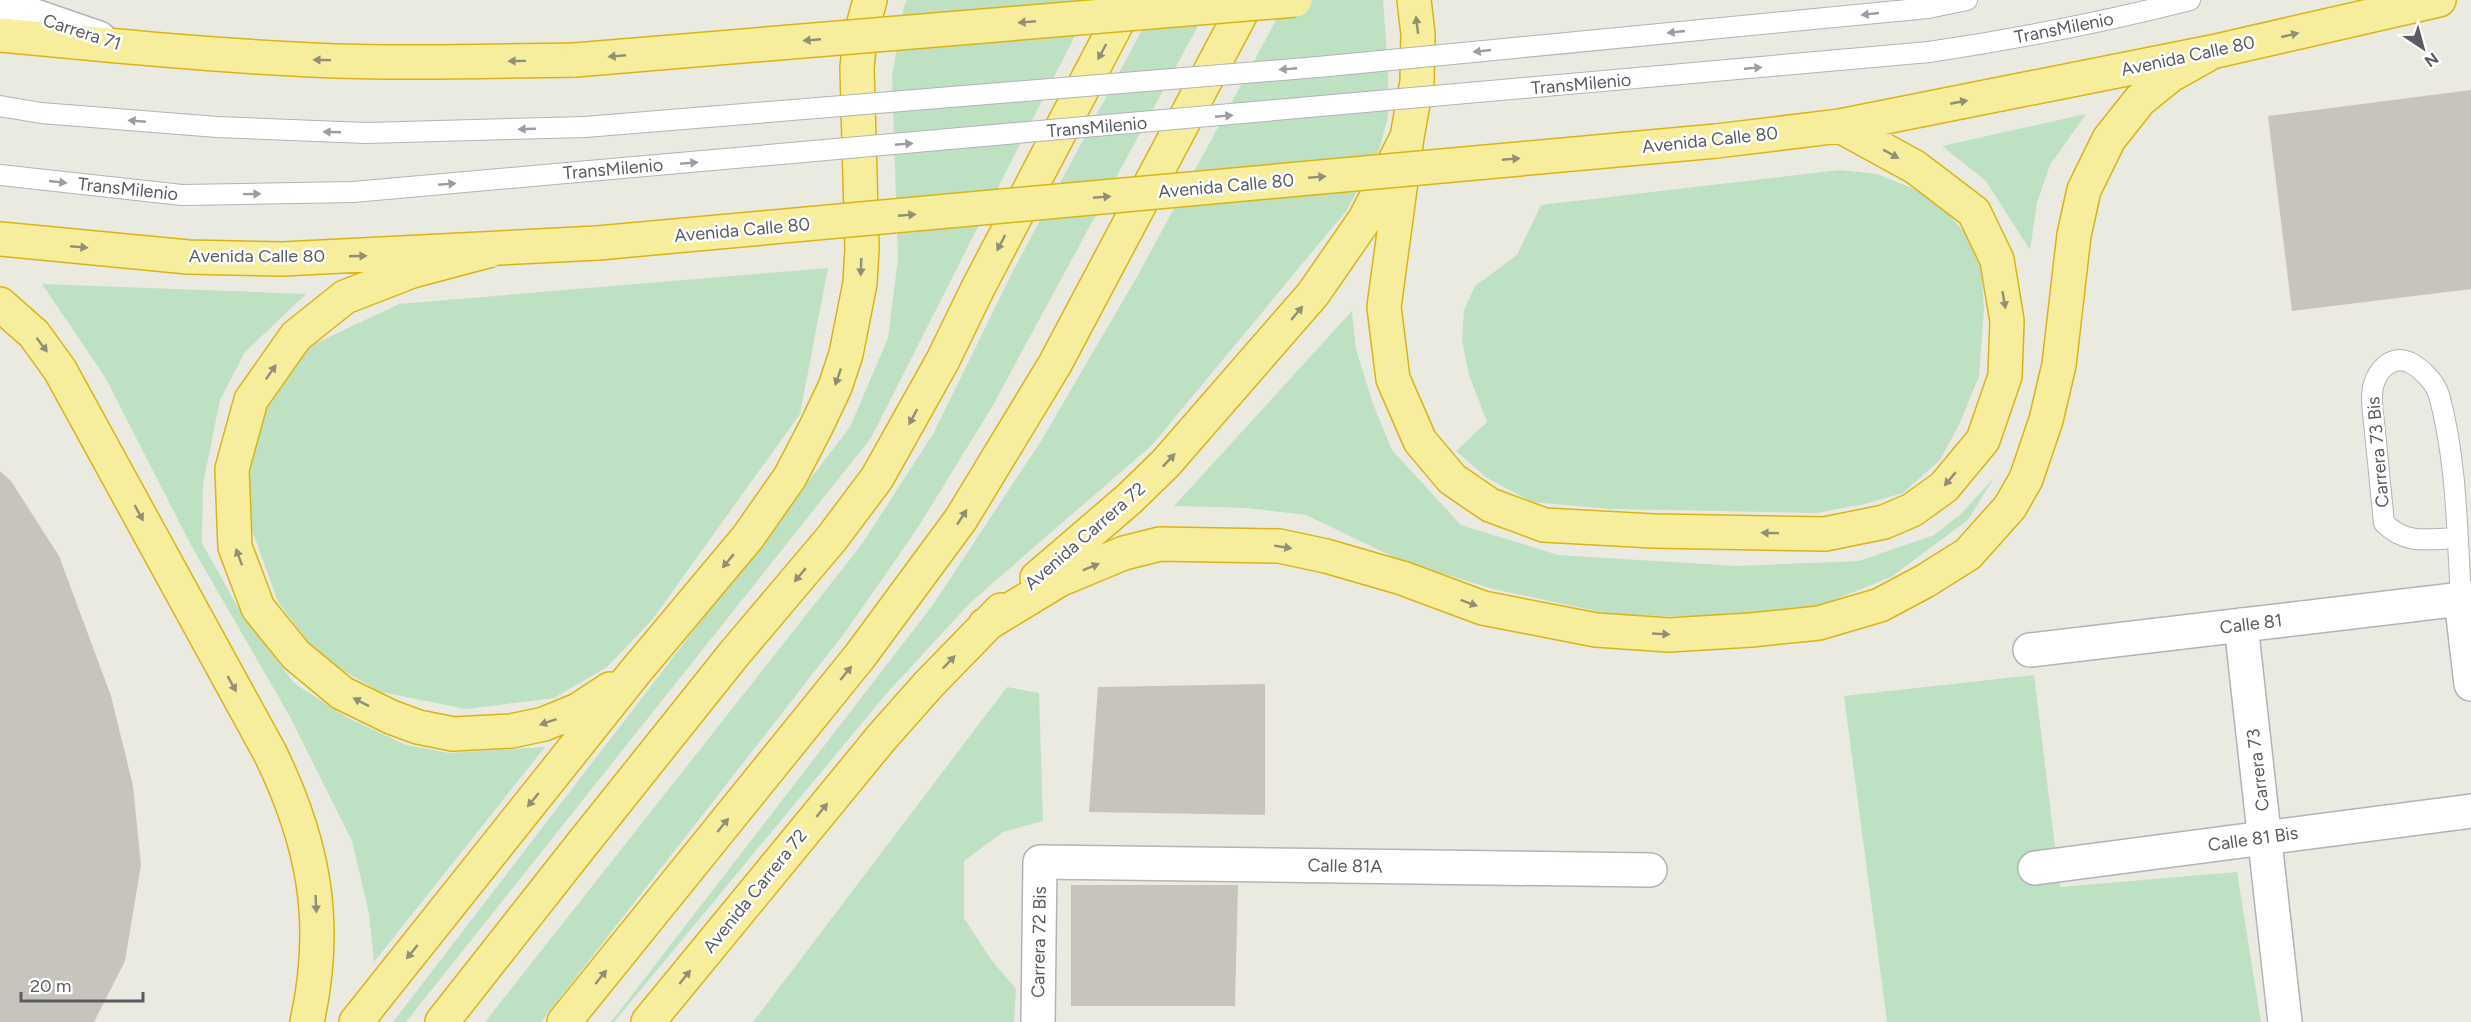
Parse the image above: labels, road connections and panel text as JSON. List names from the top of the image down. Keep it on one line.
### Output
{"streets":{"highway":["Avenida Calle 80","Avenida Carrera 72"],"street":["Carrera 71","Carrera 73 Bis","Calle 81","Carrera 73","Calle 81 Bis","Calle 81A","Carrera 72 Bis"],"lane":["TransMilenio"]},"crossings":[["Carrera 73 Bis","Calle 81"],["Calle 81","Carrera 73"],["Carrera 73","Calle 81 Bis"],["Calle 81A","Carrera 72 Bis"]],"scale_bar":"20 m","north":"bottom right"}
